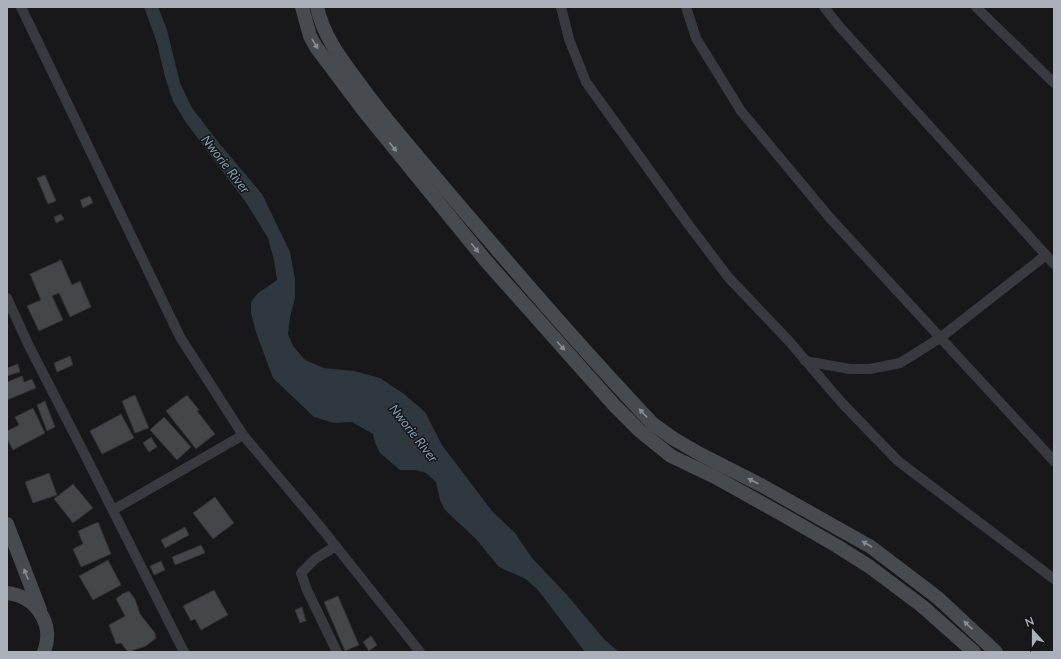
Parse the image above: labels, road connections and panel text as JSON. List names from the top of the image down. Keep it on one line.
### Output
{"water":["Nworie River"],"north":"top"}
